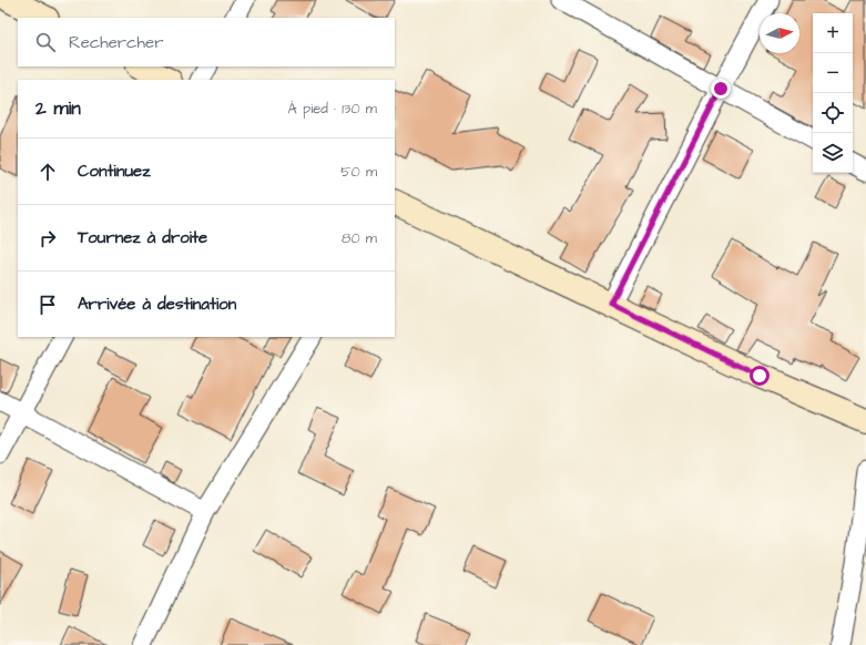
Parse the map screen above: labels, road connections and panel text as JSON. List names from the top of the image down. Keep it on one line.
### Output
{"north":"right","page":{"map_buttons":["+","−"],"search":"Rechercher","heading":["2 min","À pied · 130 m"],"list":[["Continuez","50 m"],["Tournez à droite","80 m"],"Arrivée à destination"]}}
